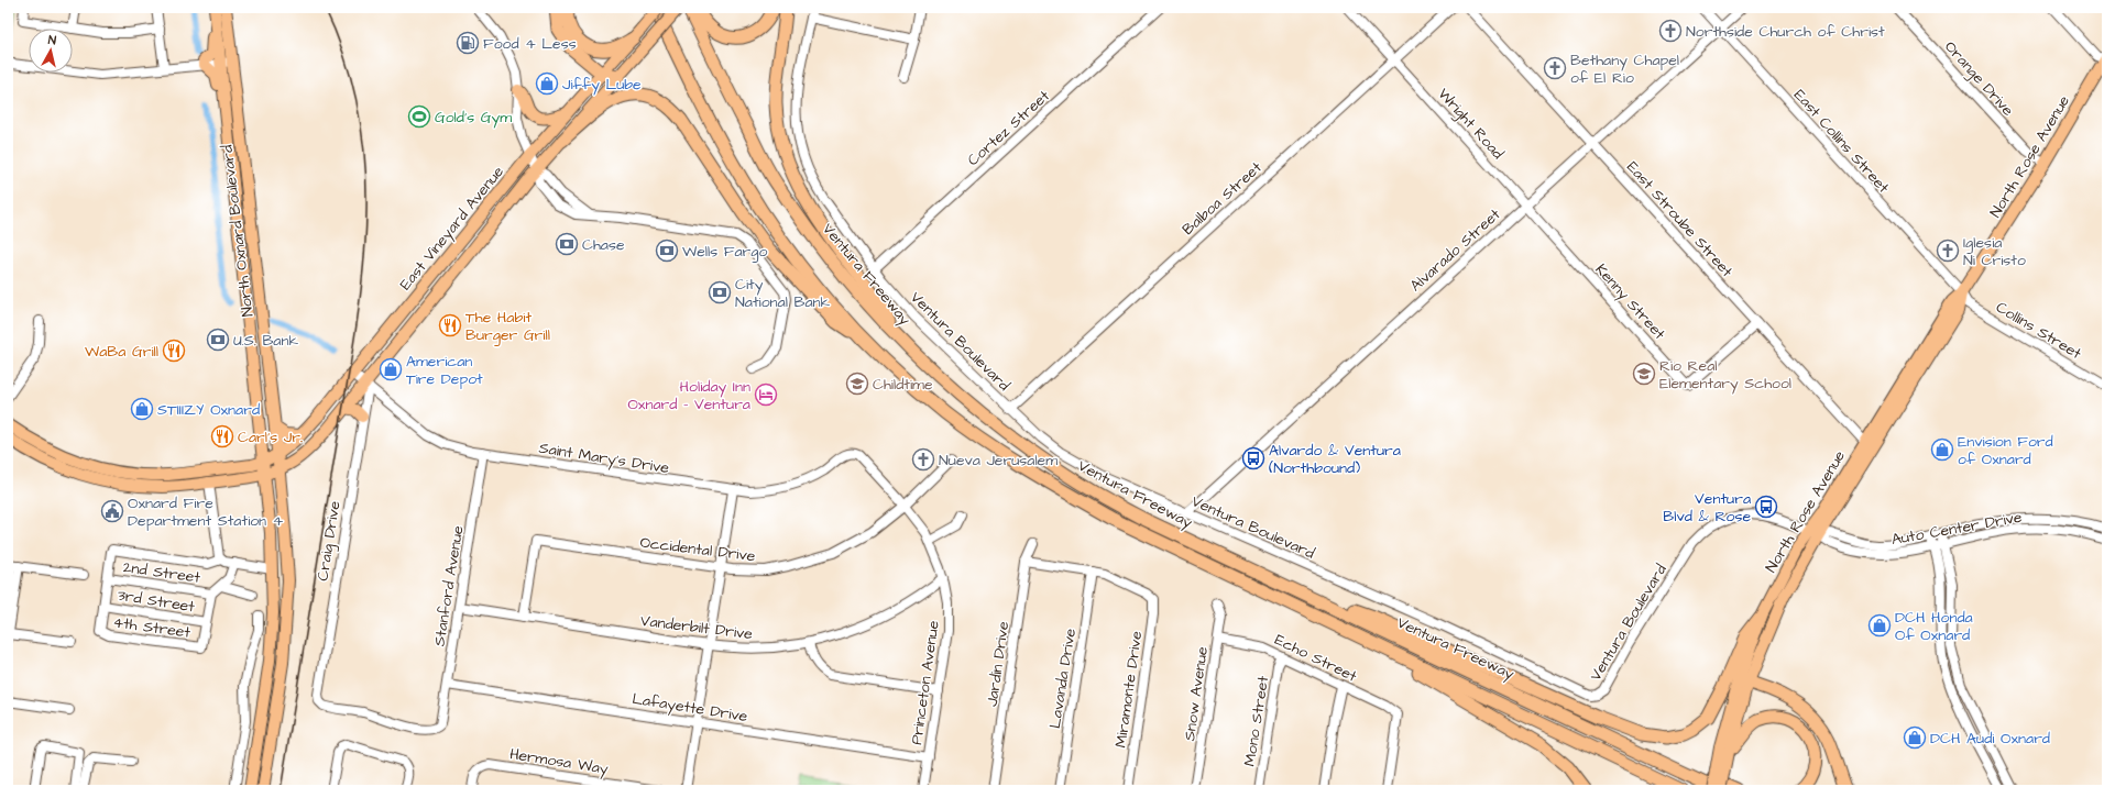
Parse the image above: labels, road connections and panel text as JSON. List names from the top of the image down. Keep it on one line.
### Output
{"streets":{"highway":["Ventura Freeway"],"main road":["North Rose Avenue","East Vineyard Avenue","North Oxnard Boulevard"],"street":["Orange Drive","Wright Road","Cortez Street","East Collins Street","Balboa Street","East Stroube Street","Alvarado Street","Kenny Street","Collins Street","Ventura Boulevard","Saint Mary's Drive","Auto Center Drive","Craig Drive","Occidental Drive","2nd Street","Stanford Avenue","3rd Street","4th Street","Vanderbilt Drive","Echo Street","Jardin Drive","Lavanda Drive","Princeton Avenue","Miramonte Drive","Snow Avenue","Lafayette Drive","Mono Street","Hermosa Way"]},"crossings":[["Orange Drive","North Rose Avenue"],["Wright Road","Balboa Street"],["Wright Road","Alvarado Street"],["Wright Road","Kenny Street"],["Cortez Street","Ventura Boulevard"],["East Collins Street","North Rose Avenue"],["East Collins Street","Alvarado Street"],["East Collins Street","Collins Street"],["North Rose Avenue","East Stroube Street"],["North Rose Avenue","Ventura Freeway"],["North Rose Avenue","Collins Street"],["North Rose Avenue","Ventura Boulevard"],["North Rose Avenue","Auto Center Drive"],["Balboa Street","Ventura Boulevard"],["East Stroube Street","Alvarado Street"],["East Stroube Street","Kenny Street"],["East Vineyard Avenue","North Oxnard Boulevard"],["East Vineyard Avenue","Saint Mary's Drive"],["East Vineyard Avenue","Craig Drive"],["Alvarado Street","Kenny Street"],["Alvarado Street","Ventura Boulevard"],["Ventura Boulevard","Auto Center Drive"],["Saint Mary's Drive","Craig Drive"],["Saint Mary's Drive","Stanford Avenue"],["Saint Mary's Drive","Princeton Avenue"],["Craig Drive","Stanford Avenue"],["Occidental Drive","Vanderbilt Drive"],["Occidental Drive","Princeton Avenue"],["Stanford Avenue","Vanderbilt Drive"],["Stanford Avenue","Lafayette Drive"],["3rd Street","4th Street"],["Vanderbilt Drive","Princeton Avenue"],["Echo Street","Snow Avenue"],["Echo Street","Mono Street"],["Lavanda Drive","Miramonte Drive"],["Princeton Avenue","Lafayette Drive"]],"places":{"church":["Northside Church of Christ","Bethany Chapel of El Rio","Iglesia Ni Cristo","Nueva Jerusalem"],"fuel station":["Food 4 Less"],"shop":["Jiffy Lube","American Tire Depot","STIIIZY Oxnard","Envision Ford of Oxnard","DCH Honda Of Oxnard","DCH Audi Oxnard"],"sports":["Gold's Gym"],"bank":["Chase","Wells Fargo","City National Bank","U.S. Bank"],"restaurant":["The Habit Burger Grill","WaBa Grill","Carl's Jr."],"school or university":["Rio Real Elementary School","Childtime"],"hotel":["Holiday Inn Oxnard - Ventura"],"bus stop":["Alvardo & Ventura (Northbound)","Ventura Blvd & Rose"],"public building":["Oxnard Fire Department Station 4"]},"north":"top"}
